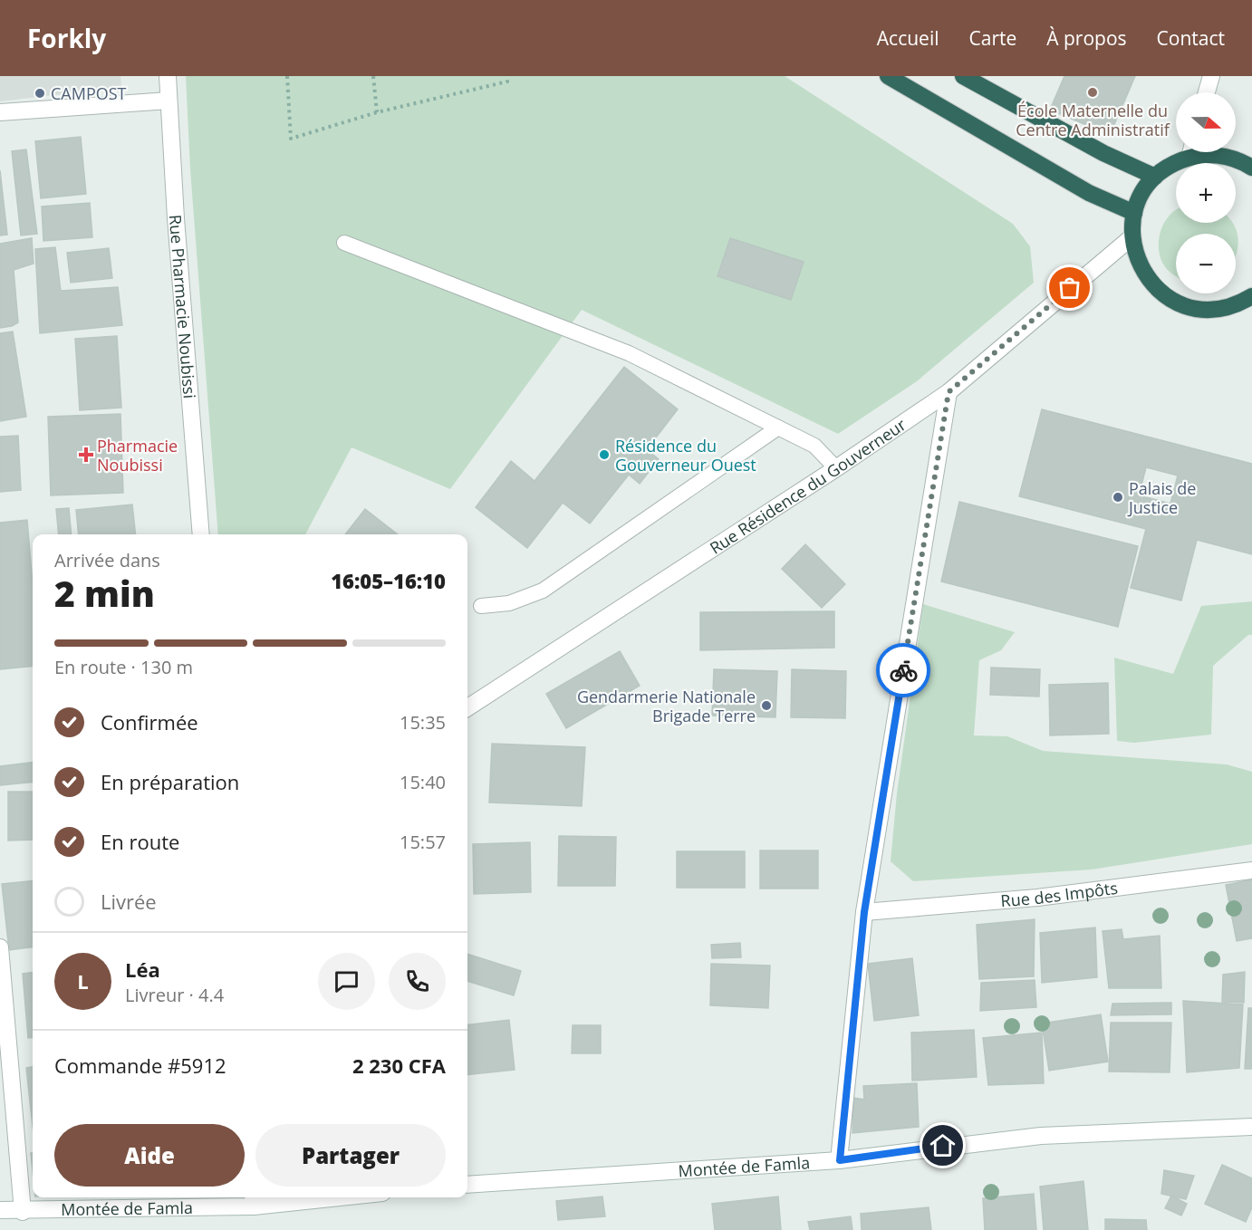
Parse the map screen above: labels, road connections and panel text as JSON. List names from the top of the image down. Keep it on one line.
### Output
{"streets":{"street":["Rue Pharmacie Noubissi","Rue Résidence du Gouverneur","Rue des Impôts","Montée de Famla"]},"places":{"other":["École Maternelle du Centre Administratif","CAMPOST","Résidence du Gouverneur Ouest","Palais de Justice","Gendarmerie Nationale Brigade Terre"],"health":["Pharmacie Noubissi"]},"north":"right","page":{"header":"Forkly","nav":["Accueil","Carte","À propos","Contact"],"map_buttons":["+","−"],"heading":["2 min","Arrivée dans","16:05–16:10"],"panel":["Léa","Livreur · 4.4","Commande #5912","2 230 CFA"],"bar":"En route · 130 m","list":[["Confirmée","15:35"],["En préparation","15:40"],["En route","15:57"],"Livrée"],"round":"L","buttons":["Aide","Partager"]}}
